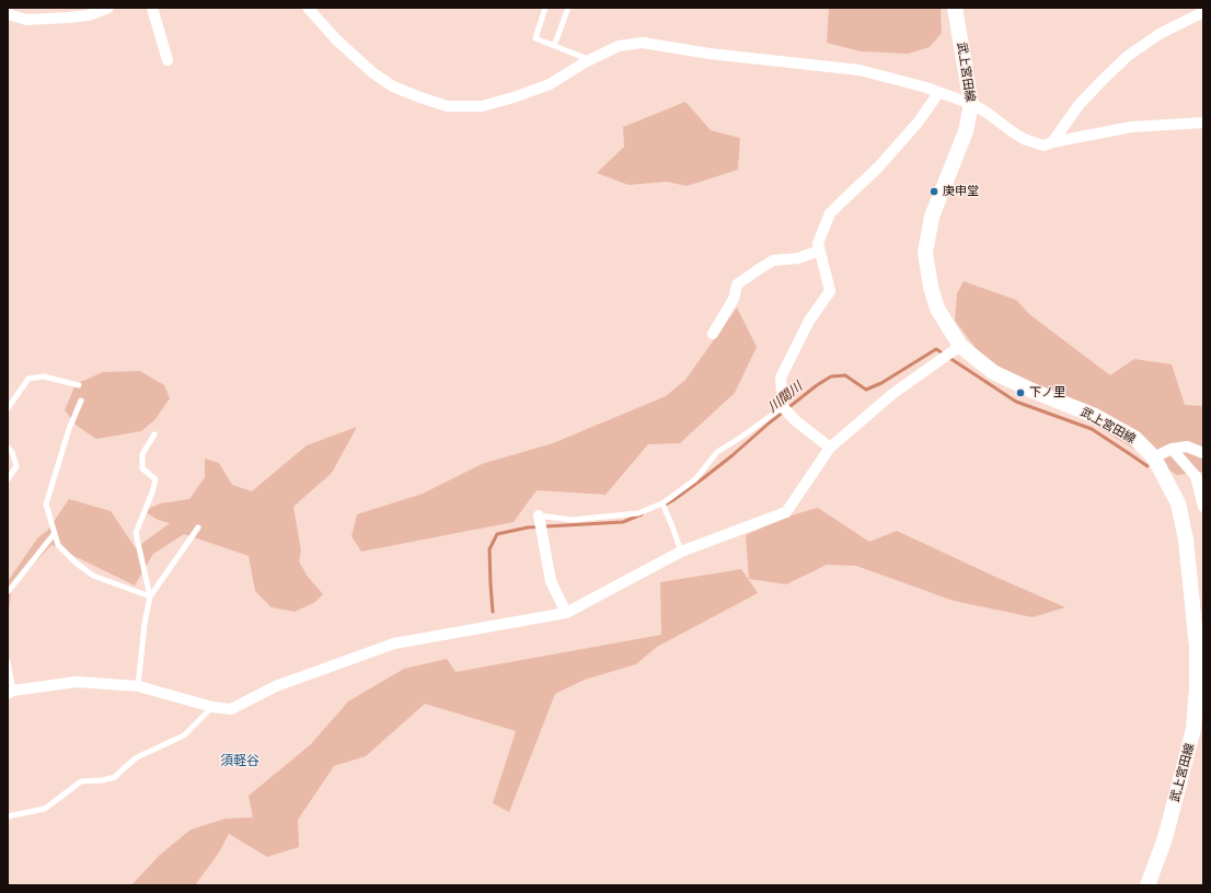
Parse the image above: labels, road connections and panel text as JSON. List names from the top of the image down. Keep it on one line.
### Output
{"streets":{"main road":["武上宮田線"]},"districts":["須軽谷"],"water":["川間川"],"places":["庚申堂","下ノ里"]}
